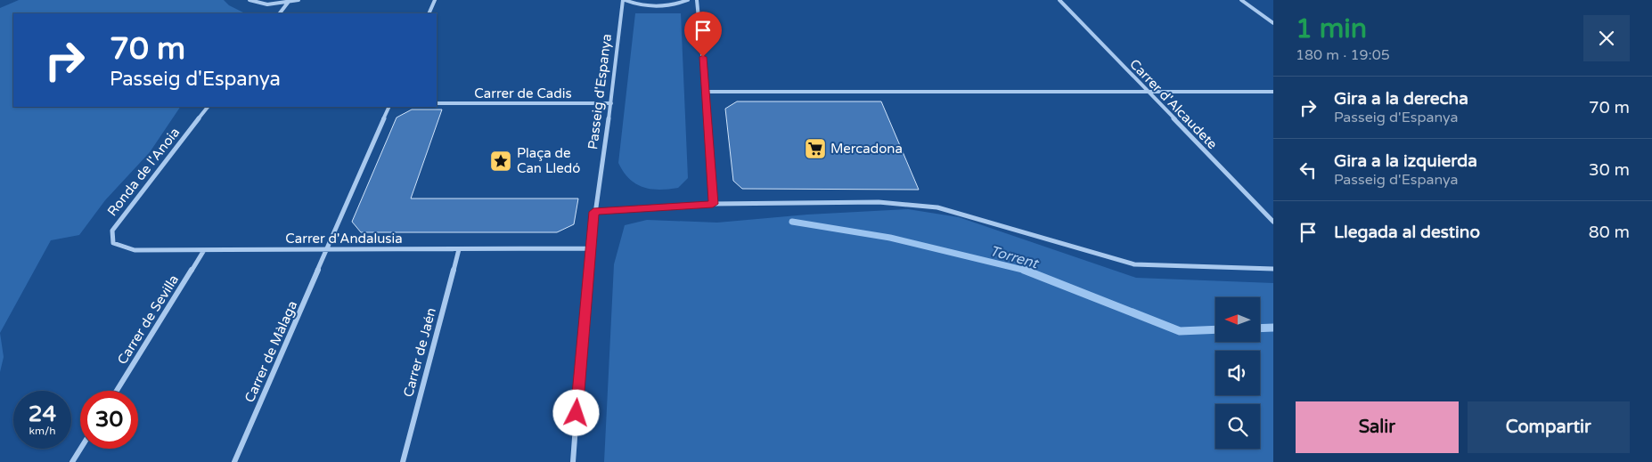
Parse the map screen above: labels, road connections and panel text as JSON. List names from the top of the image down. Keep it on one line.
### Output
{"streets":{"street":["Passeig d'Espanya","Carrer de Cadis","Carrer d'Alcaudete","Ronda de l'Anoia","Carrer d'Andalusia","Carrer de Sevilla","Carrer de Màlaga","Carrer de Jaén"]},"crossings":[["Passeig d'Espanya","Carrer de Cadis"],["Passeig d'Espanya","Carrer d'Andalusia"],["Ronda de l'Anoia","Carrer d'Andalusia"],["Carrer d'Andalusia","Carrer de Sevilla"],["Carrer d'Andalusia","Carrer de Màlaga"],["Carrer d'Andalusia","Carrer de Jaén"]],"water":["Torrent"],"places":{"supermarket":["Mercadona"],"place":["Plaça de Can Lledó"]},"north":"left","page":{"heading":["1 min","180 m · 19:05"],"turn":["70 m","Passeig d'Espanya"],"list":[{"name":"Gira a la derecha","note":"Passeig d'Espanya","value":"70 m"},{"name":"Gira a la izquierda","note":"Passeig d'Espanya","value":"30 m"},{"name":"Llegada al destino","value":"80 m"}],"speed":"24 km/h","limit":"30","buttons":["Salir","Compartir"]}}
